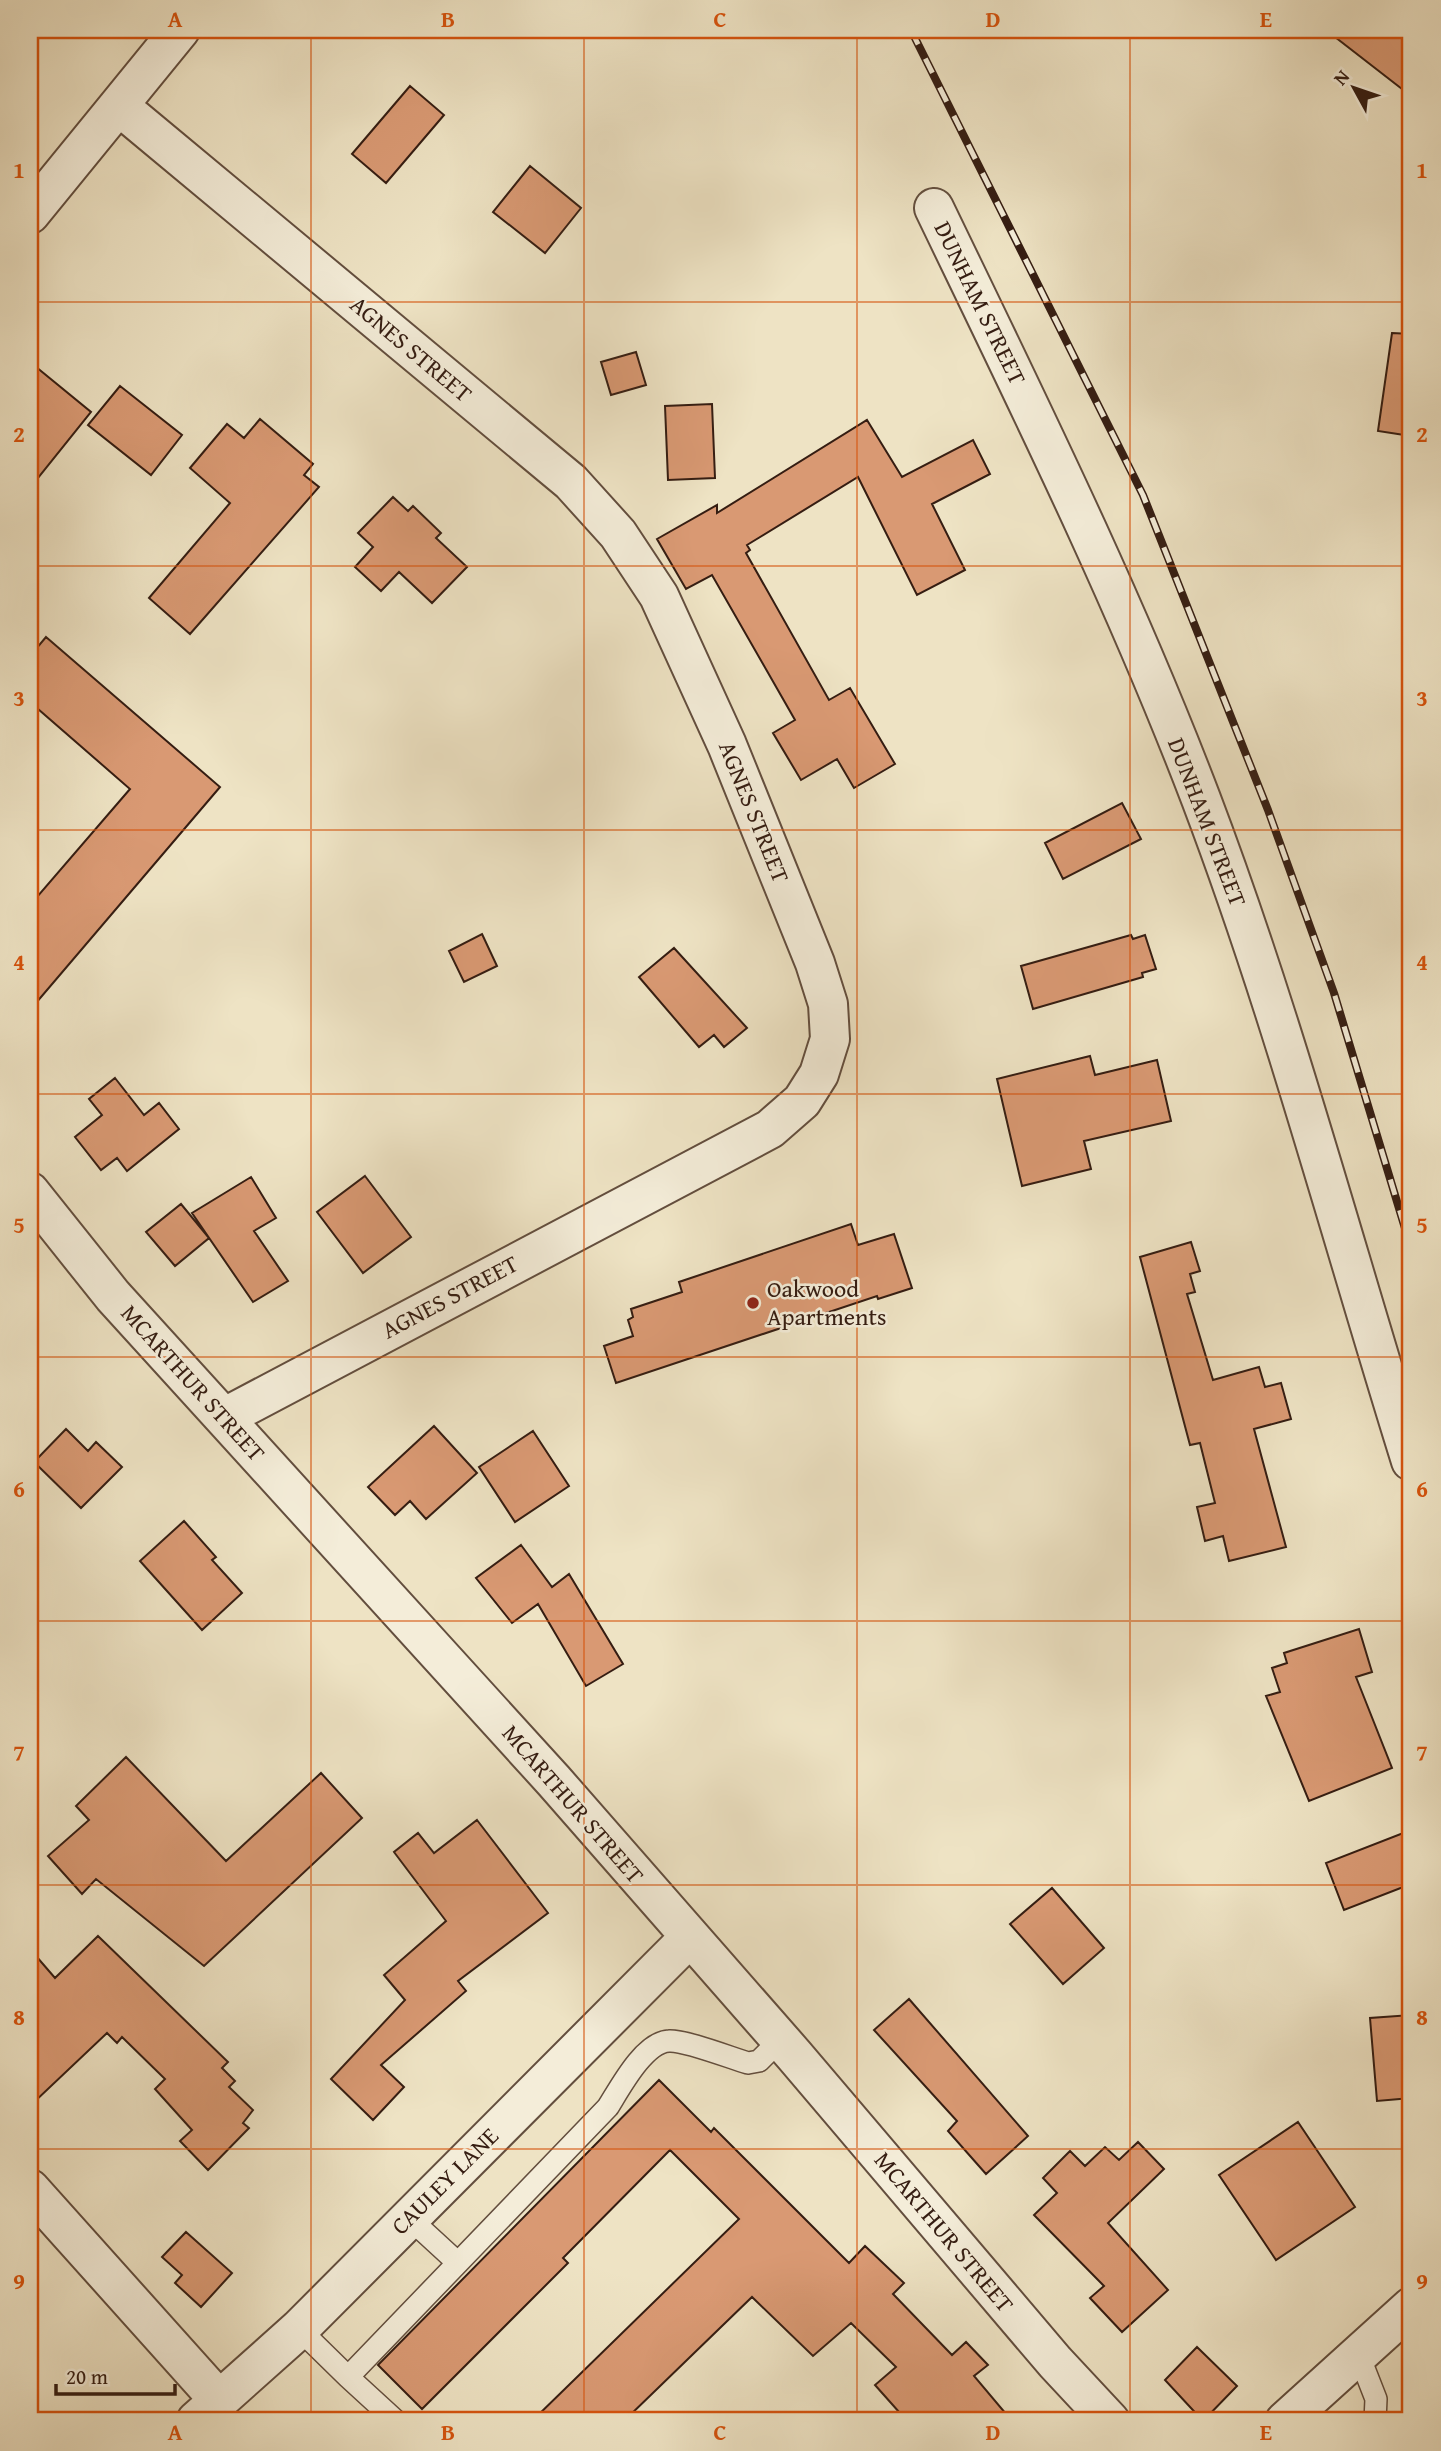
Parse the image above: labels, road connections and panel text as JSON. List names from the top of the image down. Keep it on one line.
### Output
{"streets":{"street":["DUNHAM STREET","AGNES STREET","MCARTHUR STREET","CAULEY LANE"]},"crossings":[["AGNES STREET","MCARTHUR STREET"],["MCARTHUR STREET","CAULEY LANE"]],"places":["Oakwood Apartments"],"scale_bar":"20 m","north":"top left","grid":{"columns":["A","B","C","D","E"],"rows":["1","2","3","4","5","6","7","8","9"]}}
